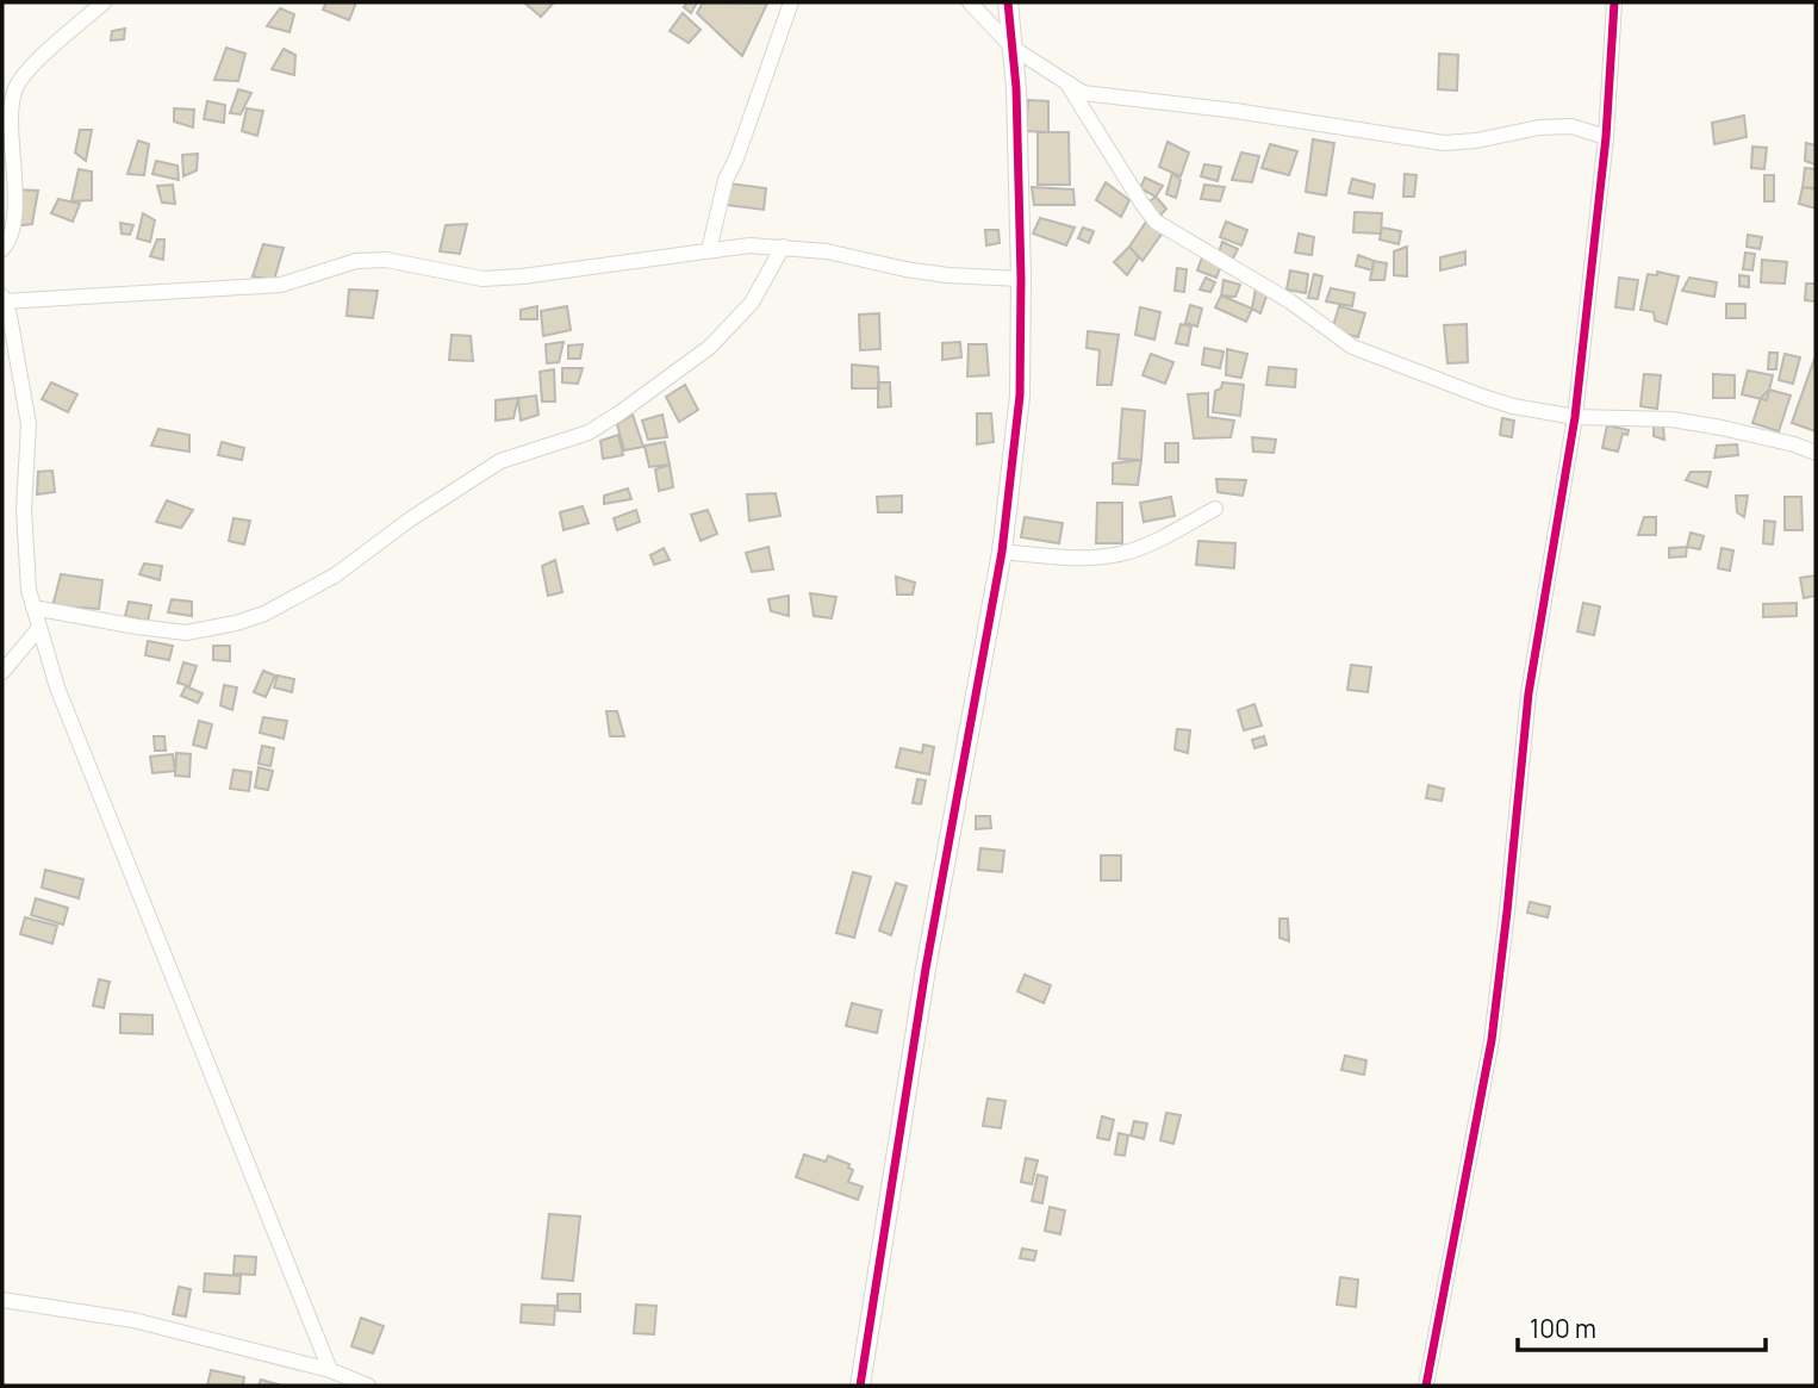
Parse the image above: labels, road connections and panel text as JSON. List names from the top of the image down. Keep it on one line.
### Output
{"scale_bar":"100 m"}
